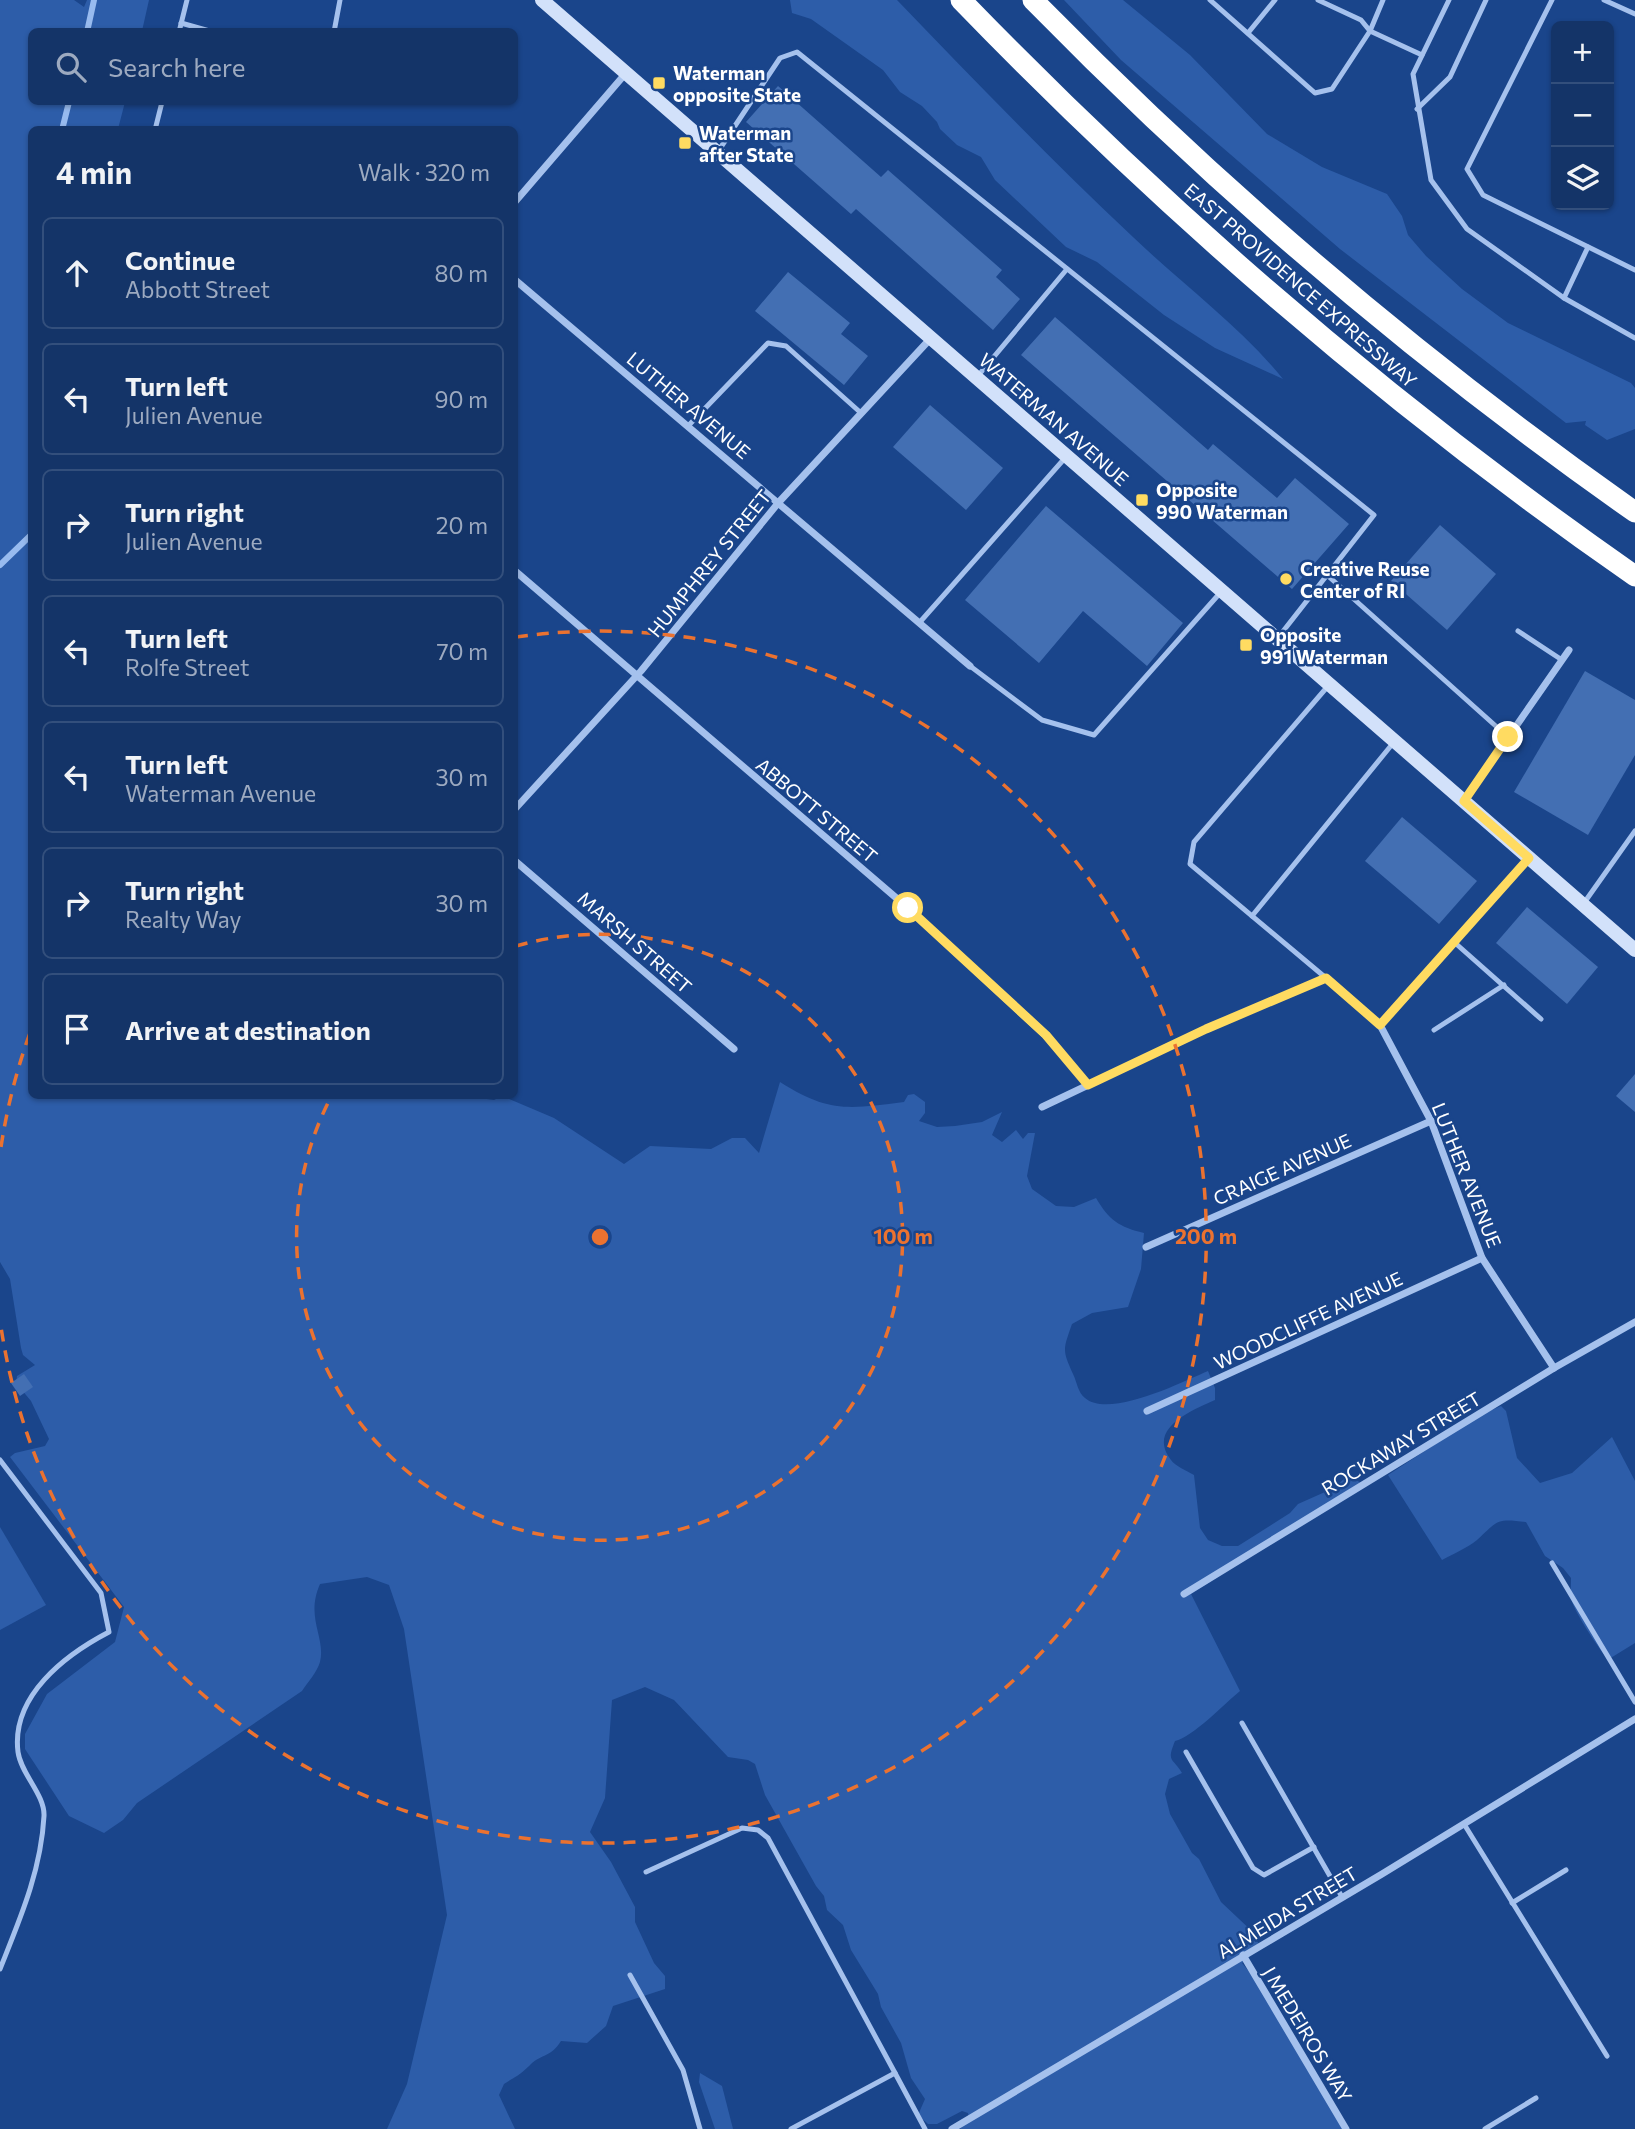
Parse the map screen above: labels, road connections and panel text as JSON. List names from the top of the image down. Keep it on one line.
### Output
{"streets":{"highway":["EAST PROVIDENCE EXPRESSWAY"],"main road":["WATERMAN AVENUE"],"street":["LUTHER AVENUE","HUMPHREY STREET","ABBOTT STREET","MARSH STREET","CRAIGE AVENUE","WOODCLIFFE AVENUE","ROCKAWAY STREET","ALMEIDA STREET","J MEDEIROS WAY"]},"crossings":[["LUTHER AVENUE","HUMPHREY STREET"],["LUTHER AVENUE","CRAIGE AVENUE"],["LUTHER AVENUE","WOODCLIFFE AVENUE"],["LUTHER AVENUE","ROCKAWAY STREET"],["WATERMAN AVENUE","HUMPHREY STREET"],["HUMPHREY STREET","ABBOTT STREET"],["ALMEIDA STREET","J MEDEIROS WAY"]],"places":{"transit":["Waterman opposite State","Waterman after State","Opposite 990 Waterman","Opposite 991 Waterman"],"other":["Creative Reuse Center of RI"]},"page":{"map_buttons":["+","−"],"search":"Search here","heading":["4 min","Walk · 320 m"],"list":[["Continue","Abbott Street","80 m"],["Turn left","Julien Avenue","90 m"],["Turn right","Julien Avenue","20 m"],["Turn left","Rolfe Street","70 m"],["Turn left","Waterman Avenue","30 m"],["Turn right","Realty Way","30 m"],"Arrive at destination"]},"rings":["100 m","200 m"]}
